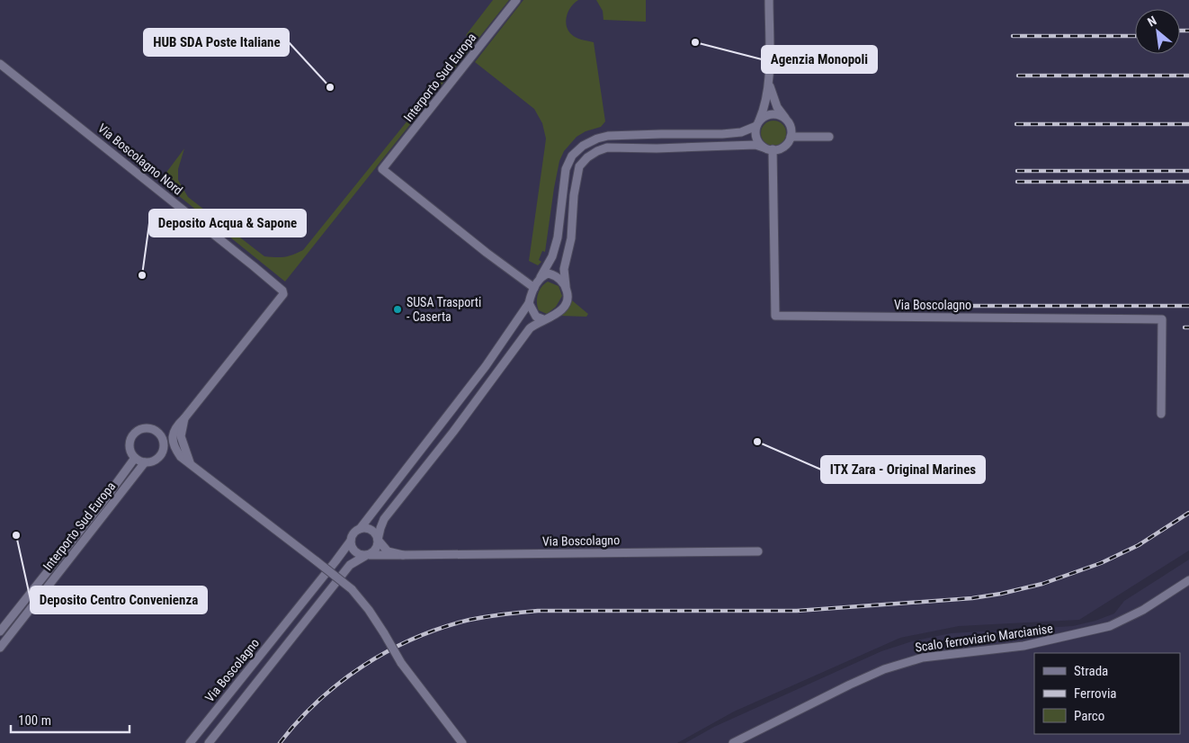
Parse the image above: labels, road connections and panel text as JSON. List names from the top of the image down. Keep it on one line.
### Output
{"streets":{"street":["Interporto Sud Europa","Via Boscolagno Nord","Via Boscolagno","Scalo ferroviario Marcianise"]},"crossings":[["Interporto Sud Europa","Via Boscolagno"]],"places":["Agenzia Monopoli","HUB SDA Poste Italiane","Deposito Acqua & Sapone","SUSA Trasporti - Caserta","ITX Zara - Original Marines","Deposito Centro Convenienza"],"legend":["Strada","Ferrovia","Parco"],"scale_bar":"100 m","north":"top left"}
